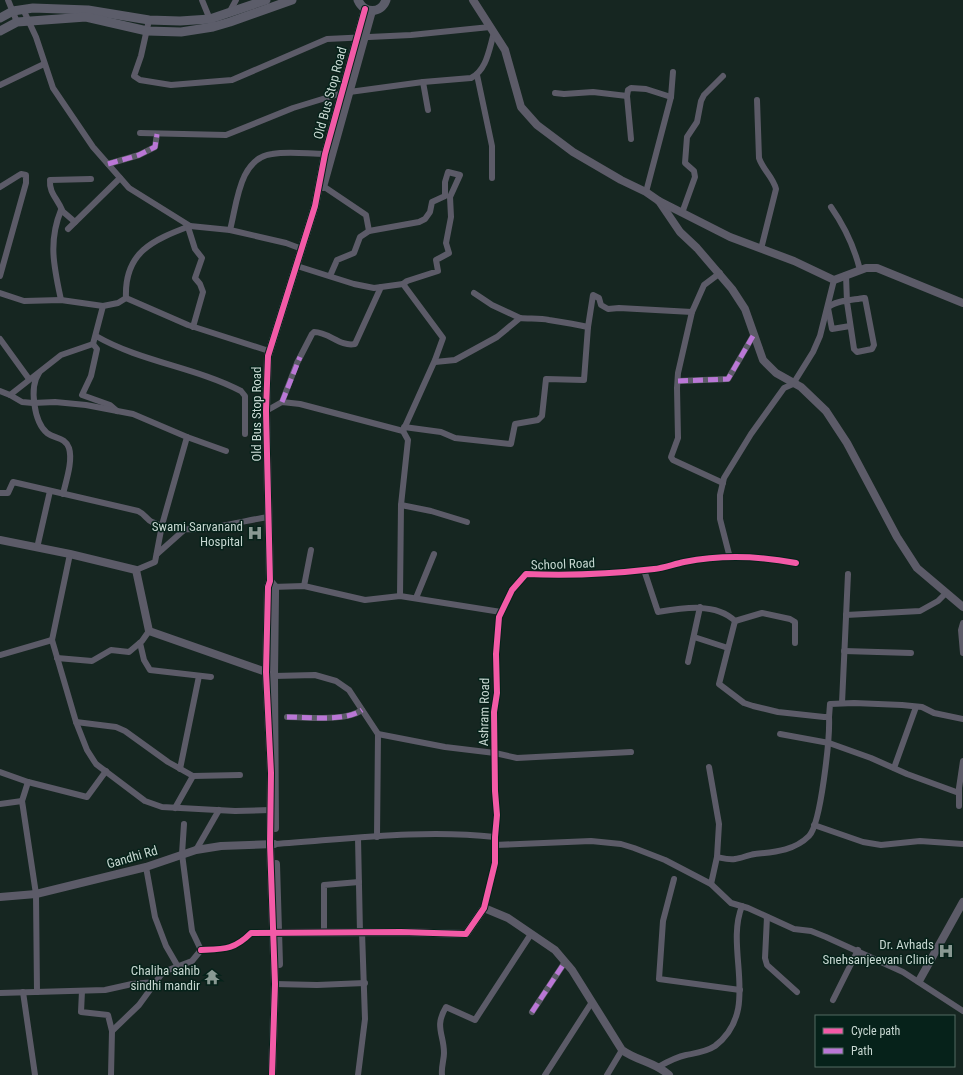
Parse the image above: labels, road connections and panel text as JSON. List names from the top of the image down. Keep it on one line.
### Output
{"streets":{"street":["Old Bus Stop Road","School Road","Ashram Road","Gandhi Rd"]},"crossings":[["School Road","Ashram Road"]],"places":{"hospital":["Swami Sarvanand Hospital","Dr. Avhads Snehsanjeevani Clinic"],"temple":["Chaliha sahib sindhi mandir"]},"legend":["Cycle path","Path"]}
